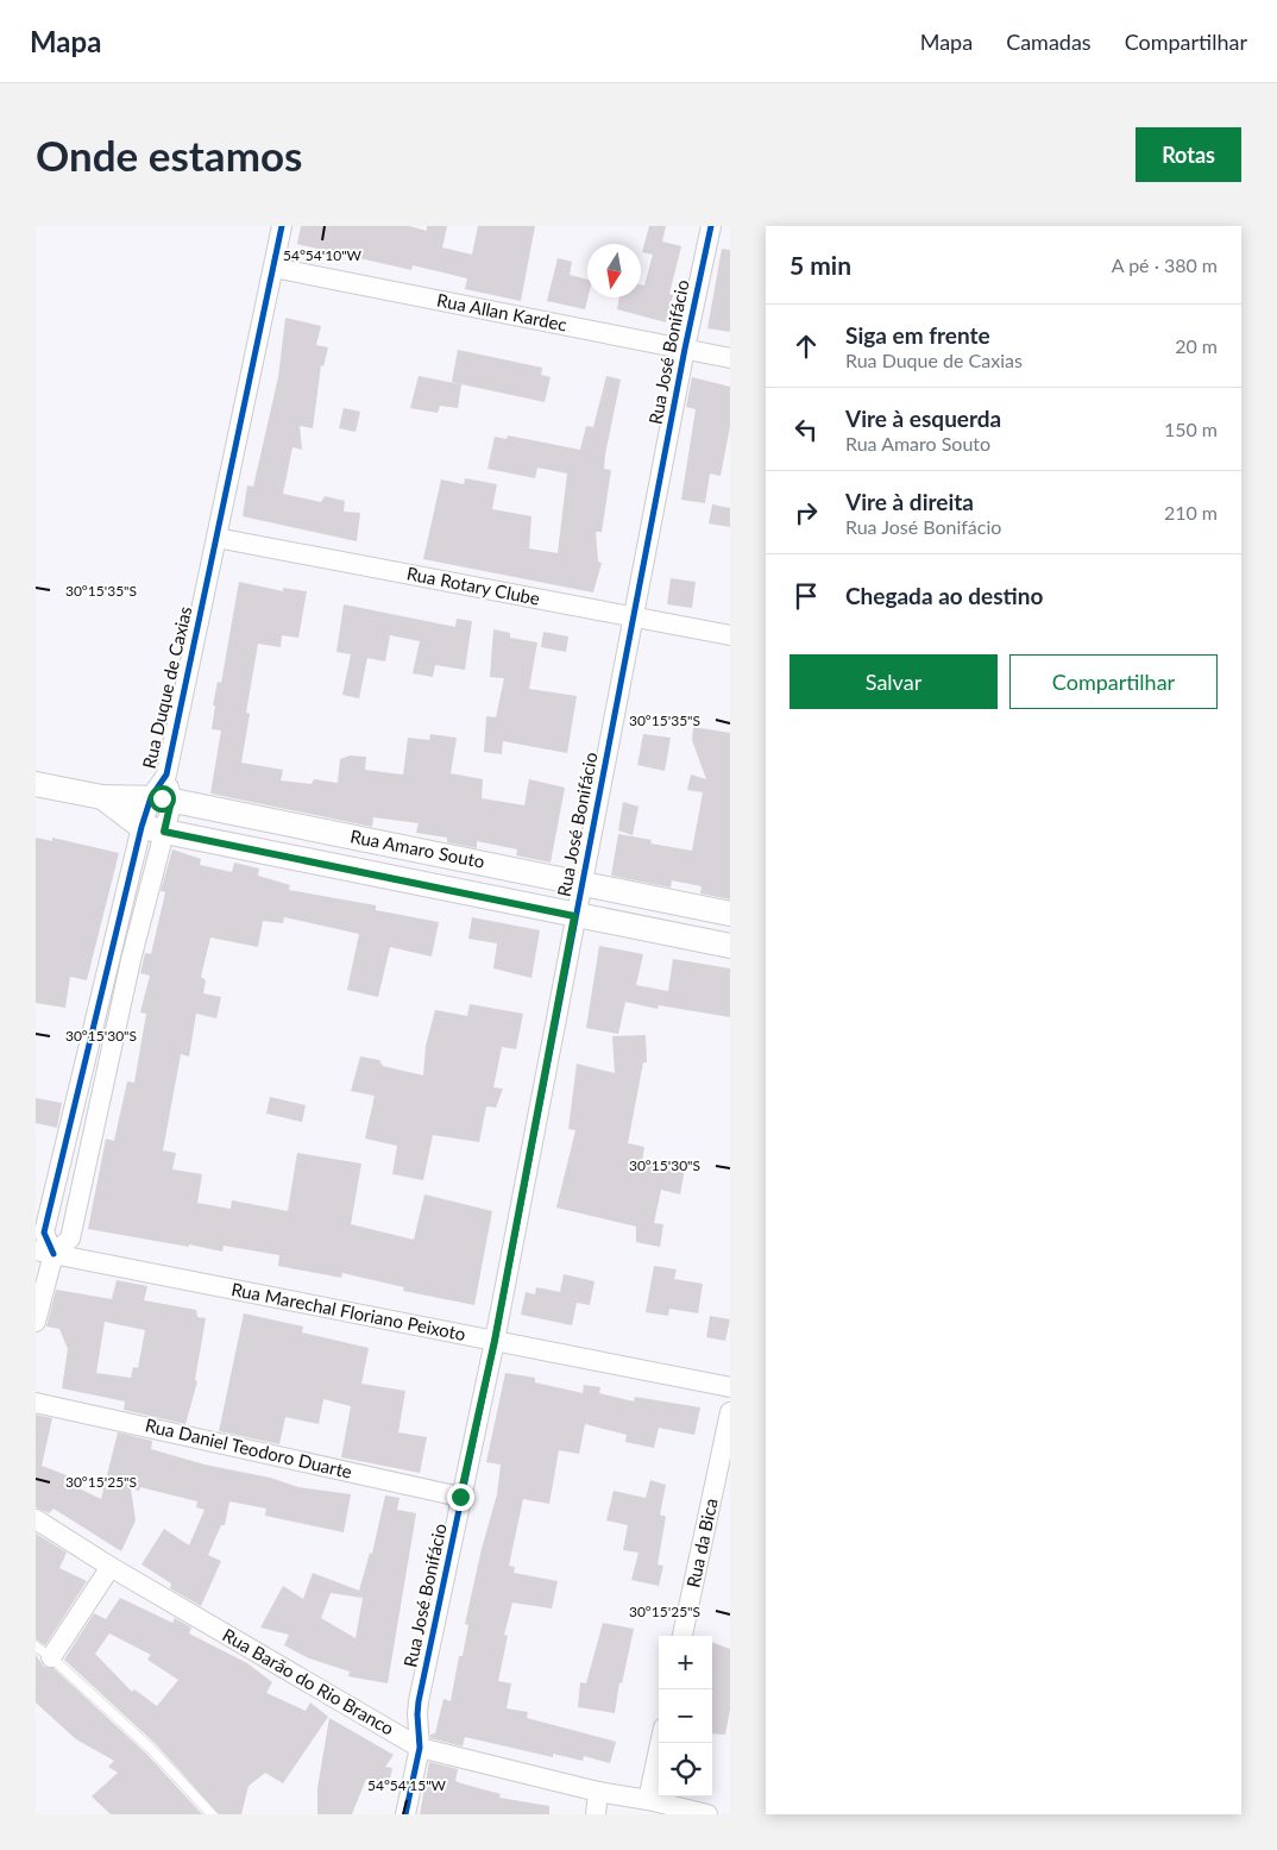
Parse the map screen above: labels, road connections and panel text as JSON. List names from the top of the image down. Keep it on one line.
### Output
{"streets":{"street":["Rua Allan Kardec","Rua José Bonifácio","Rua Rotary Clube","Rua Duque de Caxias","Rua Amaro Souto","Rua Marechal Floriano Peixoto","Rua Daniel Teodoro Duarte","Rua da Bica","Rua Barão do Rio Branco"]},"crossings":[["Rua Allan Kardec","Rua José Bonifácio"],["Rua Allan Kardec","Rua Duque de Caxias"],["Rua José Bonifácio","Rua Rotary Clube"],["Rua José Bonifácio","Rua Amaro Souto"],["Rua José Bonifácio","Rua Marechal Floriano Peixoto"],["Rua José Bonifácio","Rua Daniel Teodoro Duarte"],["Rua José Bonifácio","Rua Barão do Rio Branco"],["Rua Rotary Clube","Rua Duque de Caxias"],["Rua Duque de Caxias","Rua Amaro Souto"],["Rua Duque de Caxias","Rua Marechal Floriano Peixoto"]],"north":"bottom","page":{"header":"Mapa","nav":["Mapa","Camadas","Compartilhar"],"buttons":["Rotas",["Salvar","Compartilhar"]],"title":"Onde estamos","heading":["5 min","A pé · 380 m"],"list":[["Siga em frente","Rua Duque de Caxias","20 m"],["Vire à esquerda","Rua Amaro Souto","150 m"],["Vire à direita","Rua José Bonifácio","210 m"],"Chegada ao destino"],"map_buttons":["+","−"]},"coordinates":["54°54'10\"W","30°15'35\"S","30°15'30\"S","30°15'25\"S","54°54'15\"W"]}
